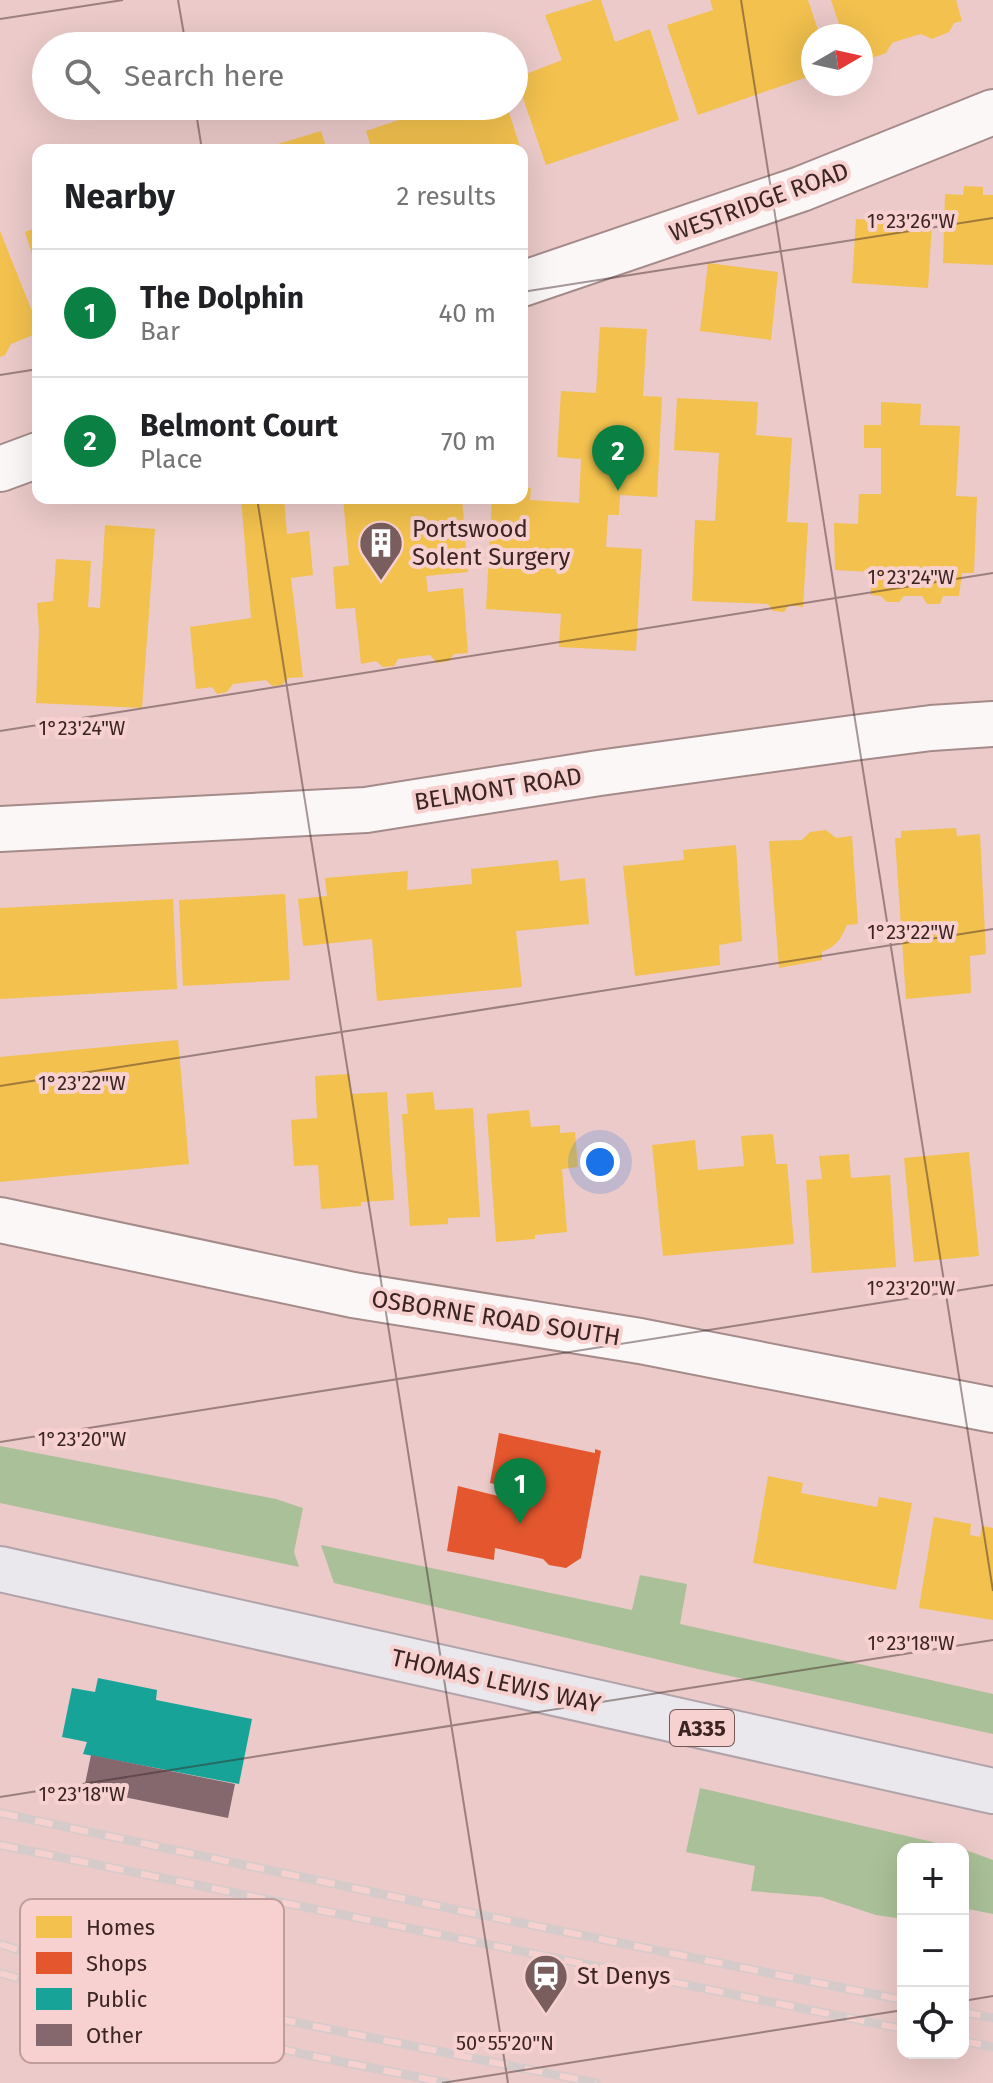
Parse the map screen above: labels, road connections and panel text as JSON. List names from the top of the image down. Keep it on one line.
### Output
{"streets":{"main road":["THOMAS LEWIS WAY","A335"],"street":["WESTRIDGE ROAD","BELMONT ROAD","OSBORNE ROAD SOUTH"]},"places":{"building":["Portswood Solent Surgery"],"station":["St Denys"]},"legend":["Homes","Shops","Public","Other"],"north":"right","page":{"search":"Search here","heading":["Nearby","2 results"],"list":[{"mark":"1","name":"The Dolphin","note":"Bar","value":"40 m"},{"mark":"2","name":"Belmont Court","note":"Place","value":"70 m"}],"pins":["2","1"],"map_buttons":["+","−"]},"coordinates":["1°23'26\"W","1°23'24\"W","1°23'22\"W","1°23'20\"W","1°23'18\"W","50°55'20\"N"]}
